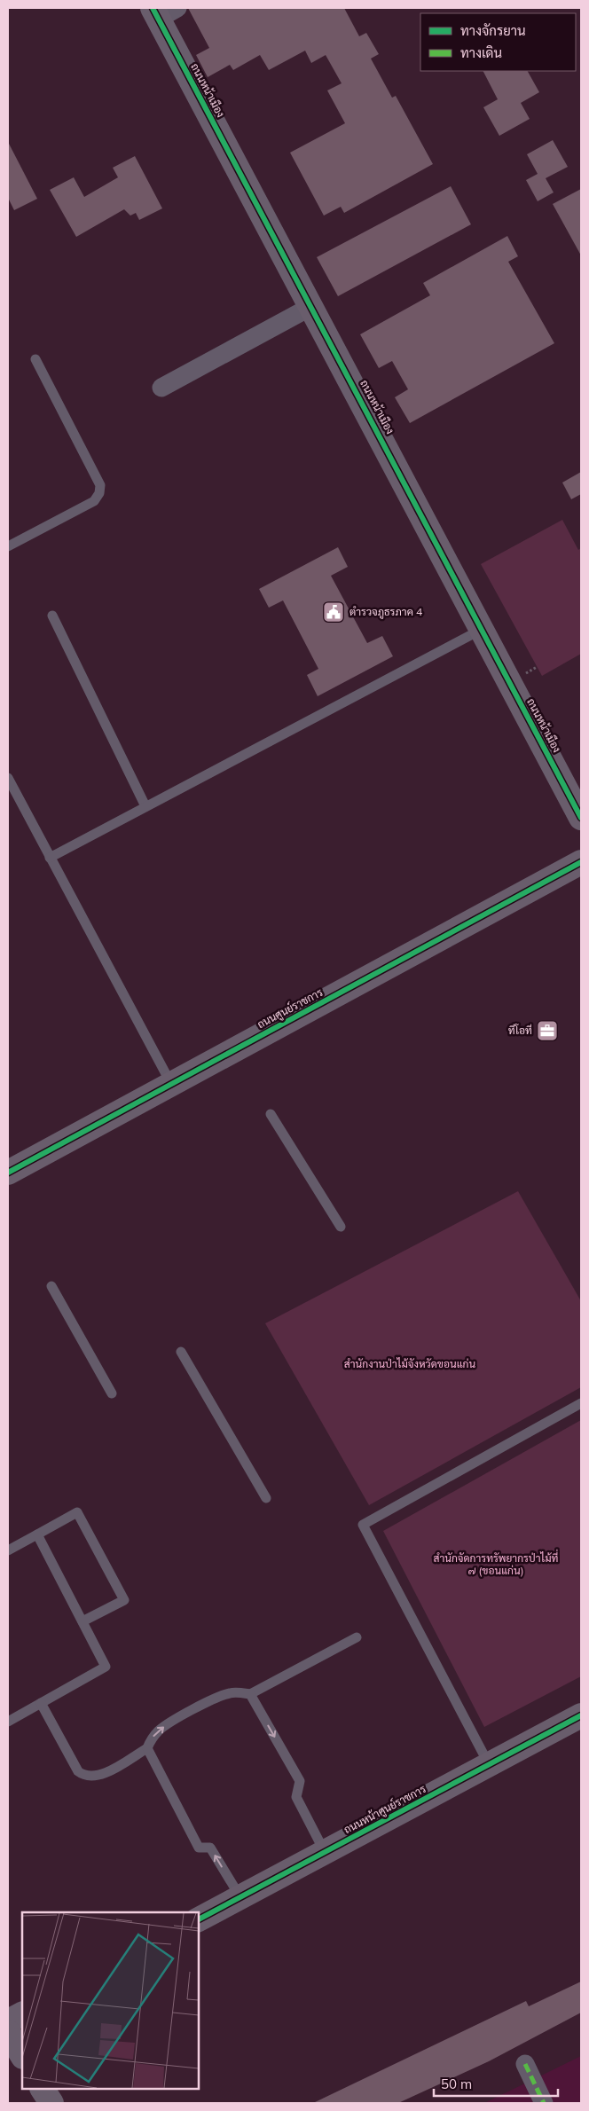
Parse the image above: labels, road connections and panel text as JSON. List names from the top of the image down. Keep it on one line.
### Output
{"streets":{"street":["ถนนหน้าเมือง","ถนนศูนย์ราชการ","ถนนหน้าศูนย์ราชการ"]},"parks":["สำนักงานป่าไม้จังหวัดขอนแก่น","สำนักจัดการทรัพยากรป่าไม้ที่ ๗ (ขอนแก่น)"],"places":{"public building":["ตำรวจภูธรภาค 4"],"office":["ทีโอที"]},"legend":["ทางจักรยาน","ทางเดิน"],"scale_bar":"50 m"}
